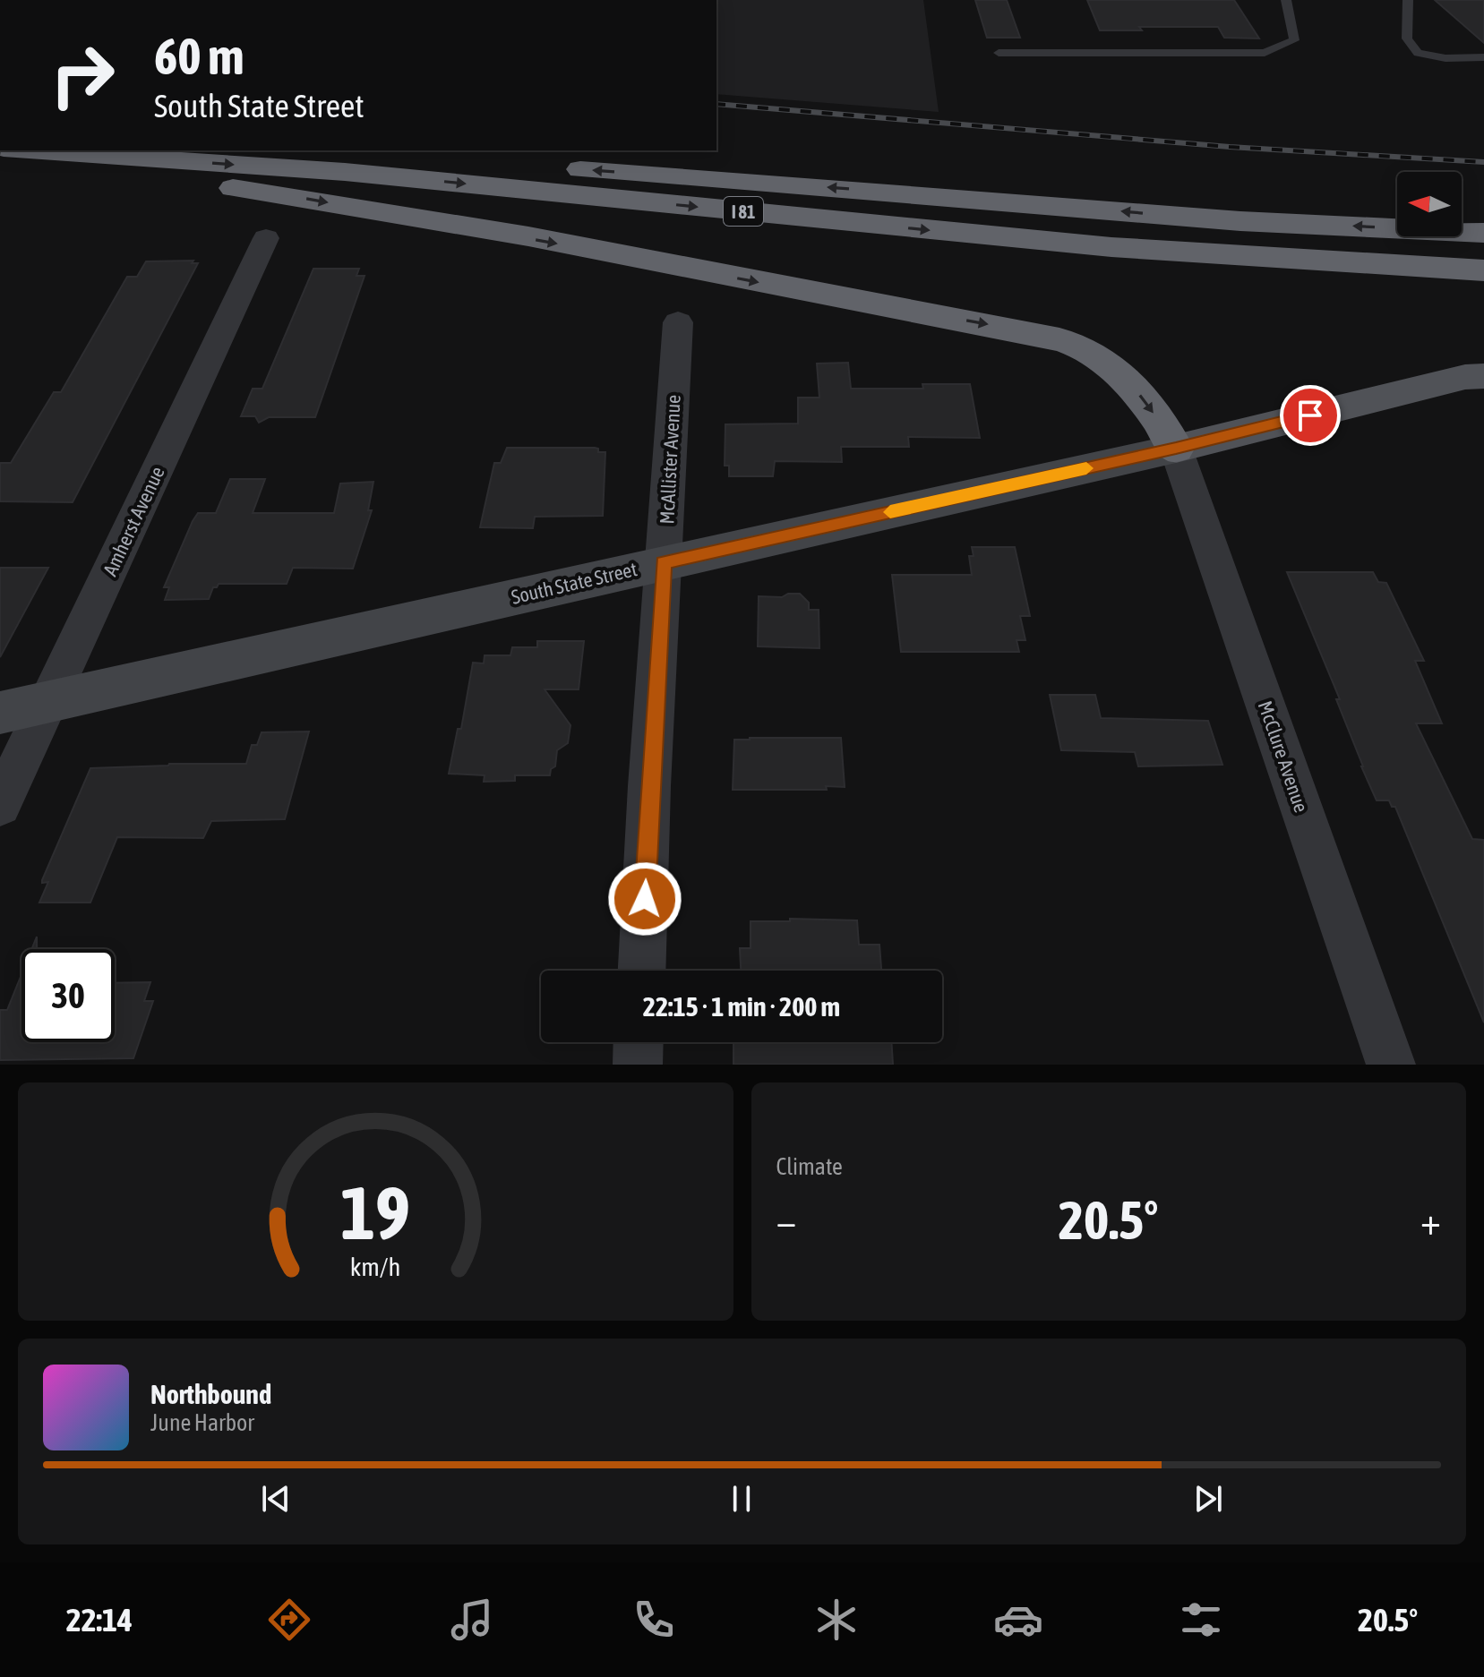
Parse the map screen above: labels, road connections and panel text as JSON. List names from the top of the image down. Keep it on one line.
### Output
{"streets":{"highway":["I 81"],"main road":["South State Street"],"street":["McAllister Avenue","Amherst Avenue","McClure Avenue"]},"crossings":[["McAllister Avenue","South State Street"],["Amherst Avenue","South State Street"],["South State Street","McClure Avenue"]],"north":"left","page":{"turn":["60 m","South State Street"],"limit":"30","trip":"22:15 · 1 min · 200 m","tile":"Climate","heat":["−","20.5°","+"],"song":["Northbound","June Harbor"],"tabs":["22:14","20.5°"],"gauge":["19","km/h"]}}
